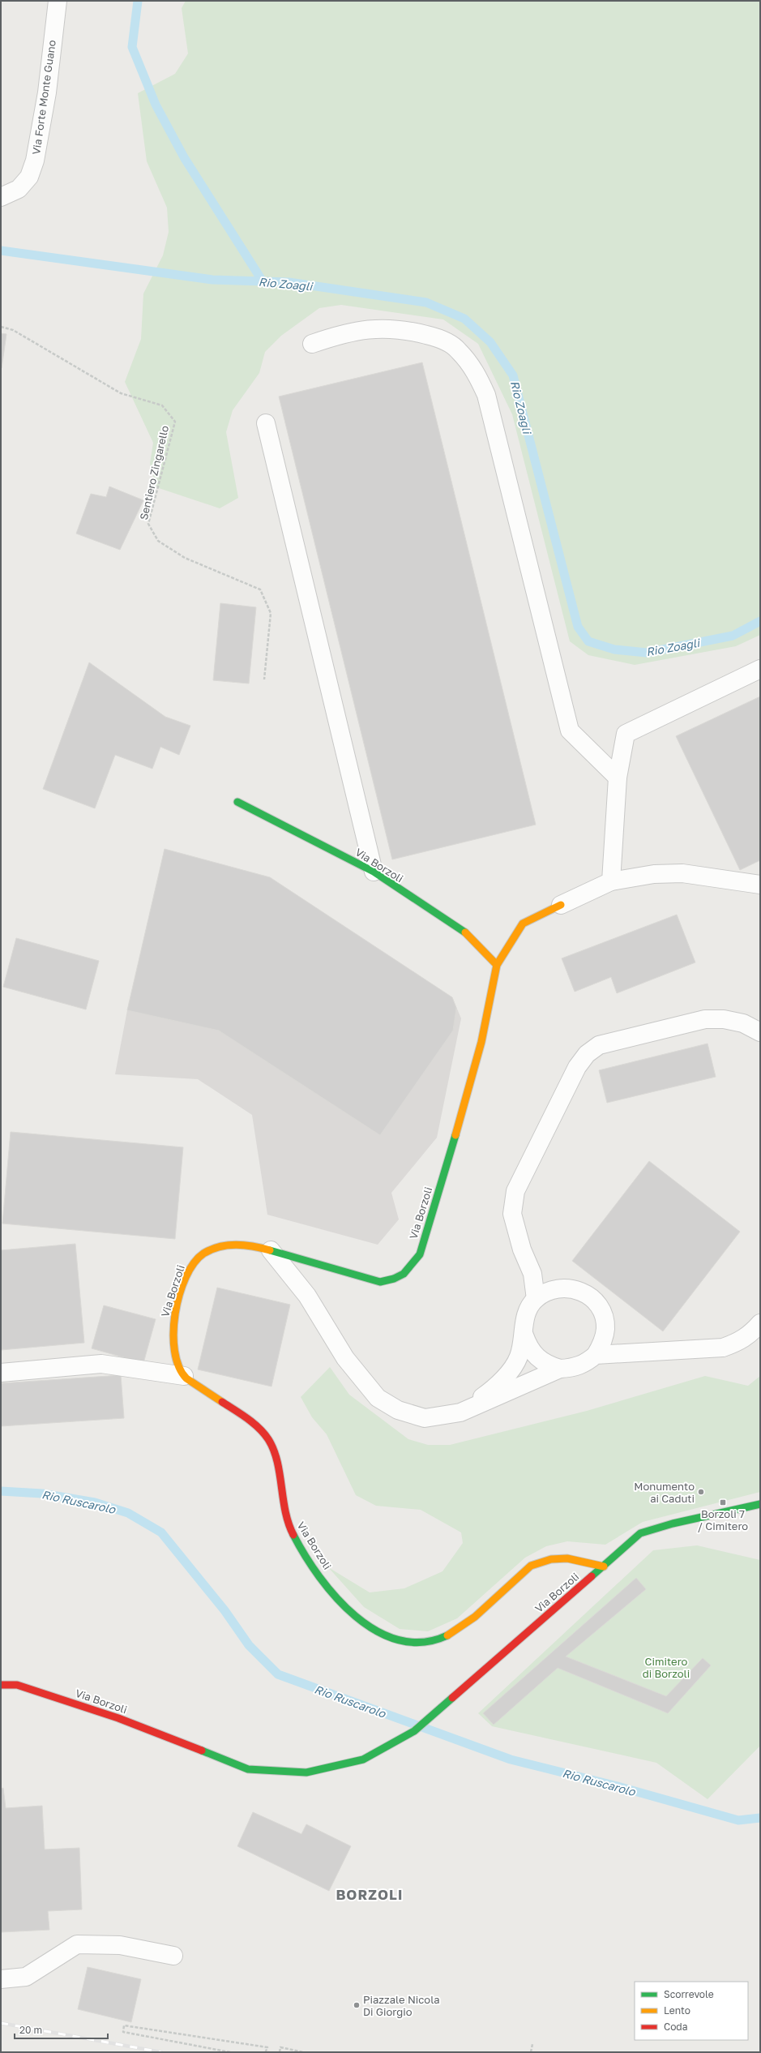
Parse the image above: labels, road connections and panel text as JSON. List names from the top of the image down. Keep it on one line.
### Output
{"streets":{"street":["Via Forte Monte Guano","Via Borzoli"],"path":["Sentiero Zingarello"]},"districts":["BORZOLI"],"water":["Rio Zoagli","Rio Ruscarolo"],"parks":["Cimitero di Borzoli"],"places":{"other":["Monumento ai Caduti","Piazzale Nicola Di Giorgio"],"transit":["Borzoli 7 / Cimitero"]},"legend":["Scorrevole","Lento","Coda"],"scale_bar":"20 m"}
